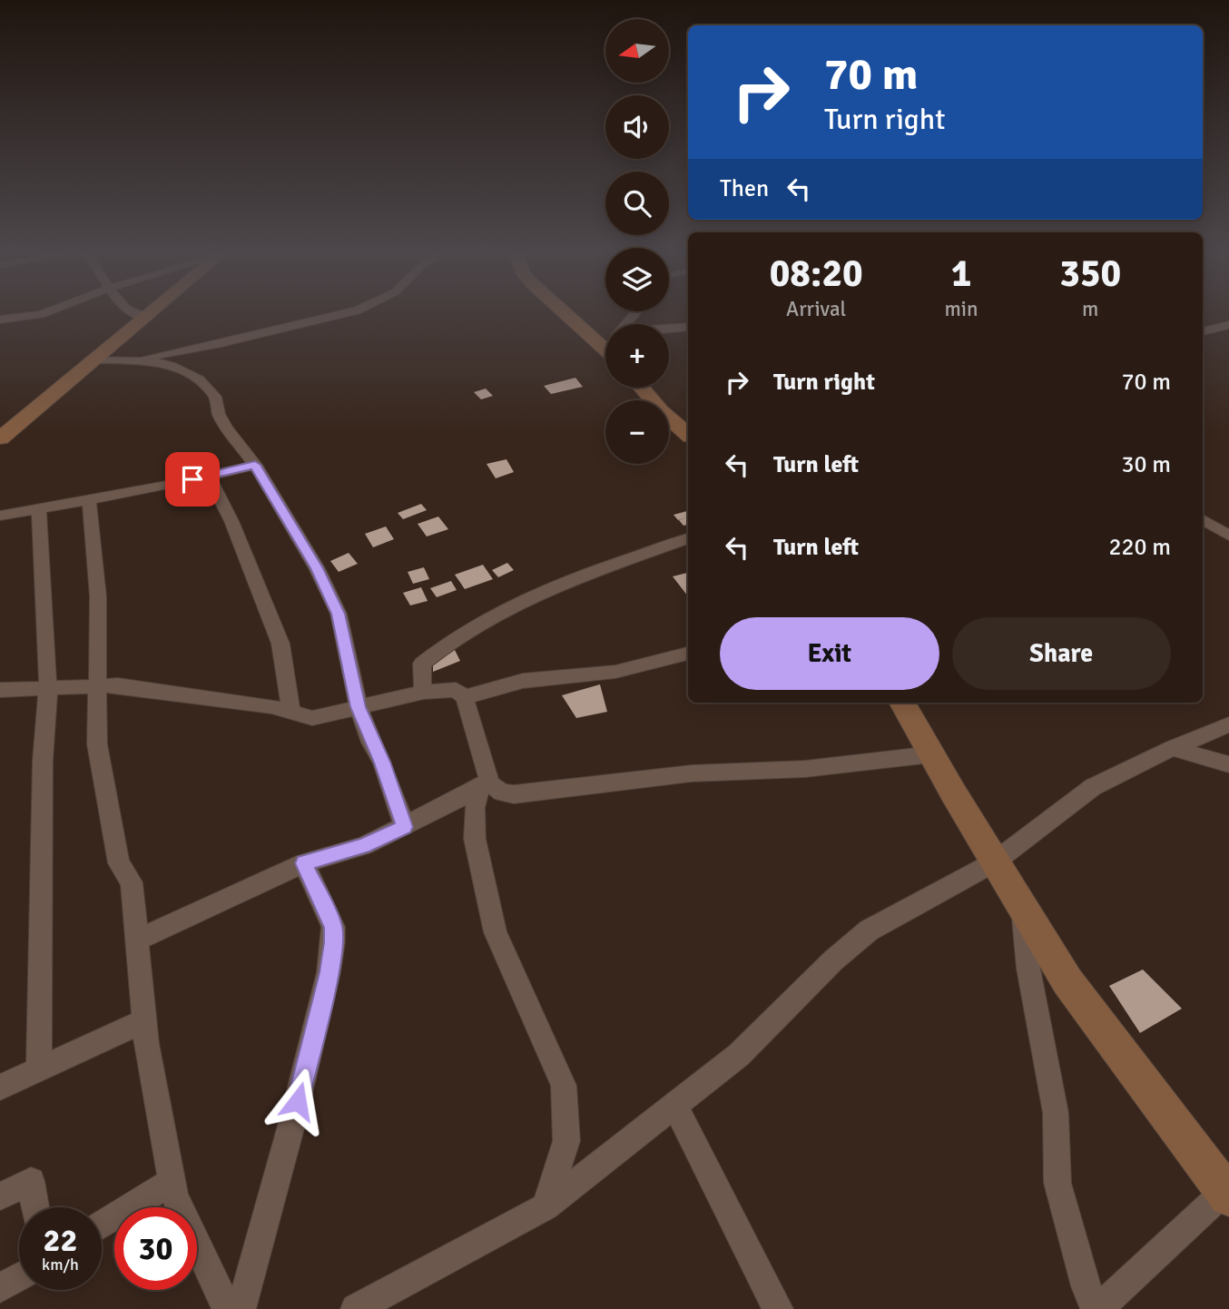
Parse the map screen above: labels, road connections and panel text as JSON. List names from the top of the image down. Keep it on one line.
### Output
{"north":"left","page":{"map_buttons":["+","−"],"turn":["70 m","Turn right"],"then":"Then","eta":["08:20","Arrival","1","min","350","m"],"list":[{"name":"Turn right","value":"70 m"},{"name":"Turn left","value":"30 m"},{"name":"Turn left","value":"220 m"}],"buttons":["Exit","Share"],"speed":"22 km/h","limit":"30"}}
